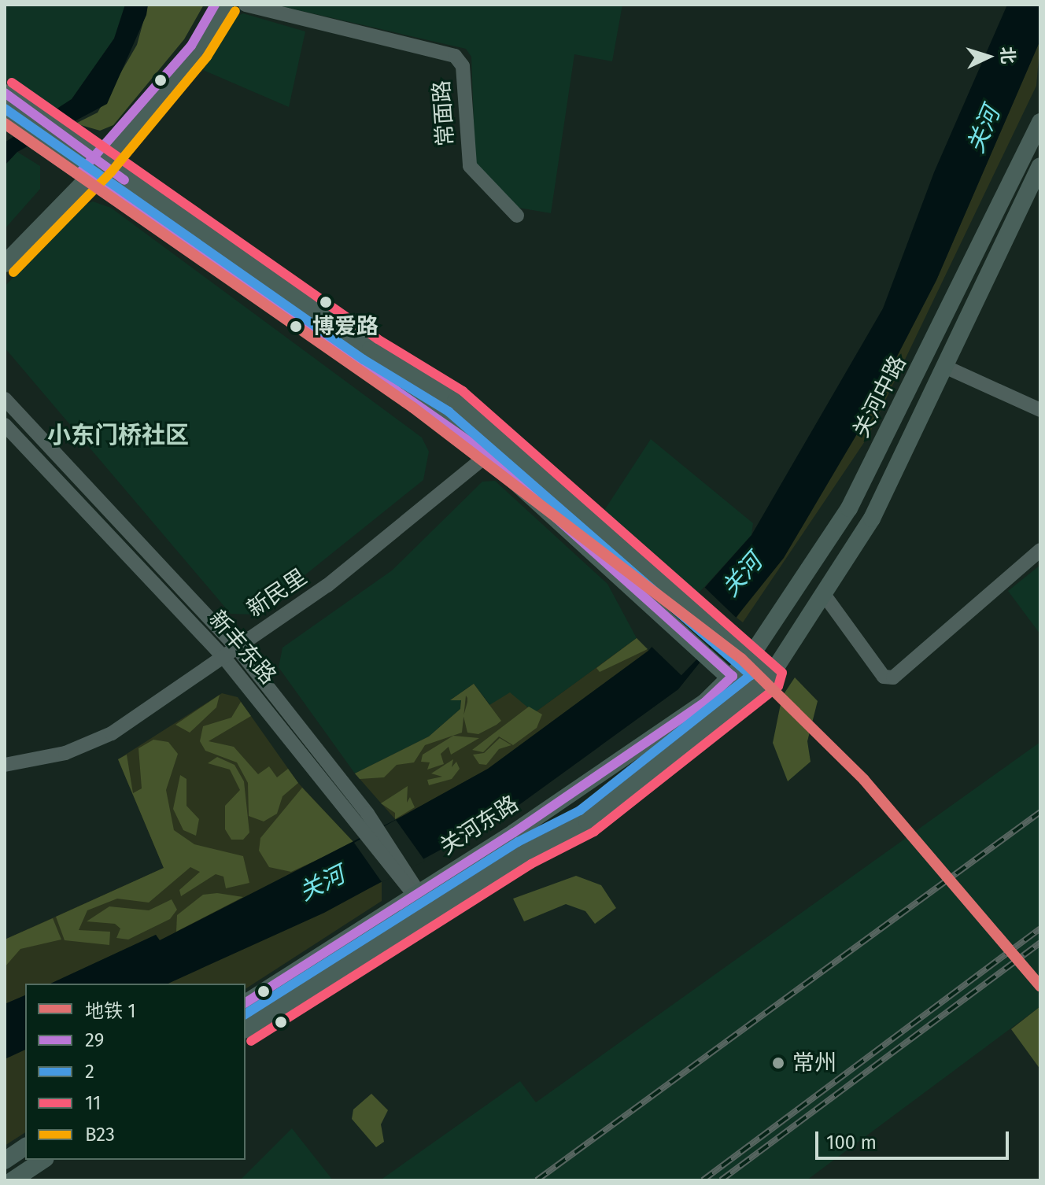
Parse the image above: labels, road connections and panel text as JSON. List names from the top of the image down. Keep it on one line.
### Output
{"streets":{"main road":["关河中路","关河东路"],"street":["常面路","新民里","新丰东路"]},"crossings":[["关河中路","关河东路"],["新民里","新丰东路"]],"districts":["小东门桥社区"],"water":["关河"],"places":["博爱路","常州"],"lines":["transit line 29","transit line B23","transit line 11","transit line 2","metro line 1"],"legend":["地铁 1","29","2","11","B23"],"scale_bar":"100 m","north":"right"}
